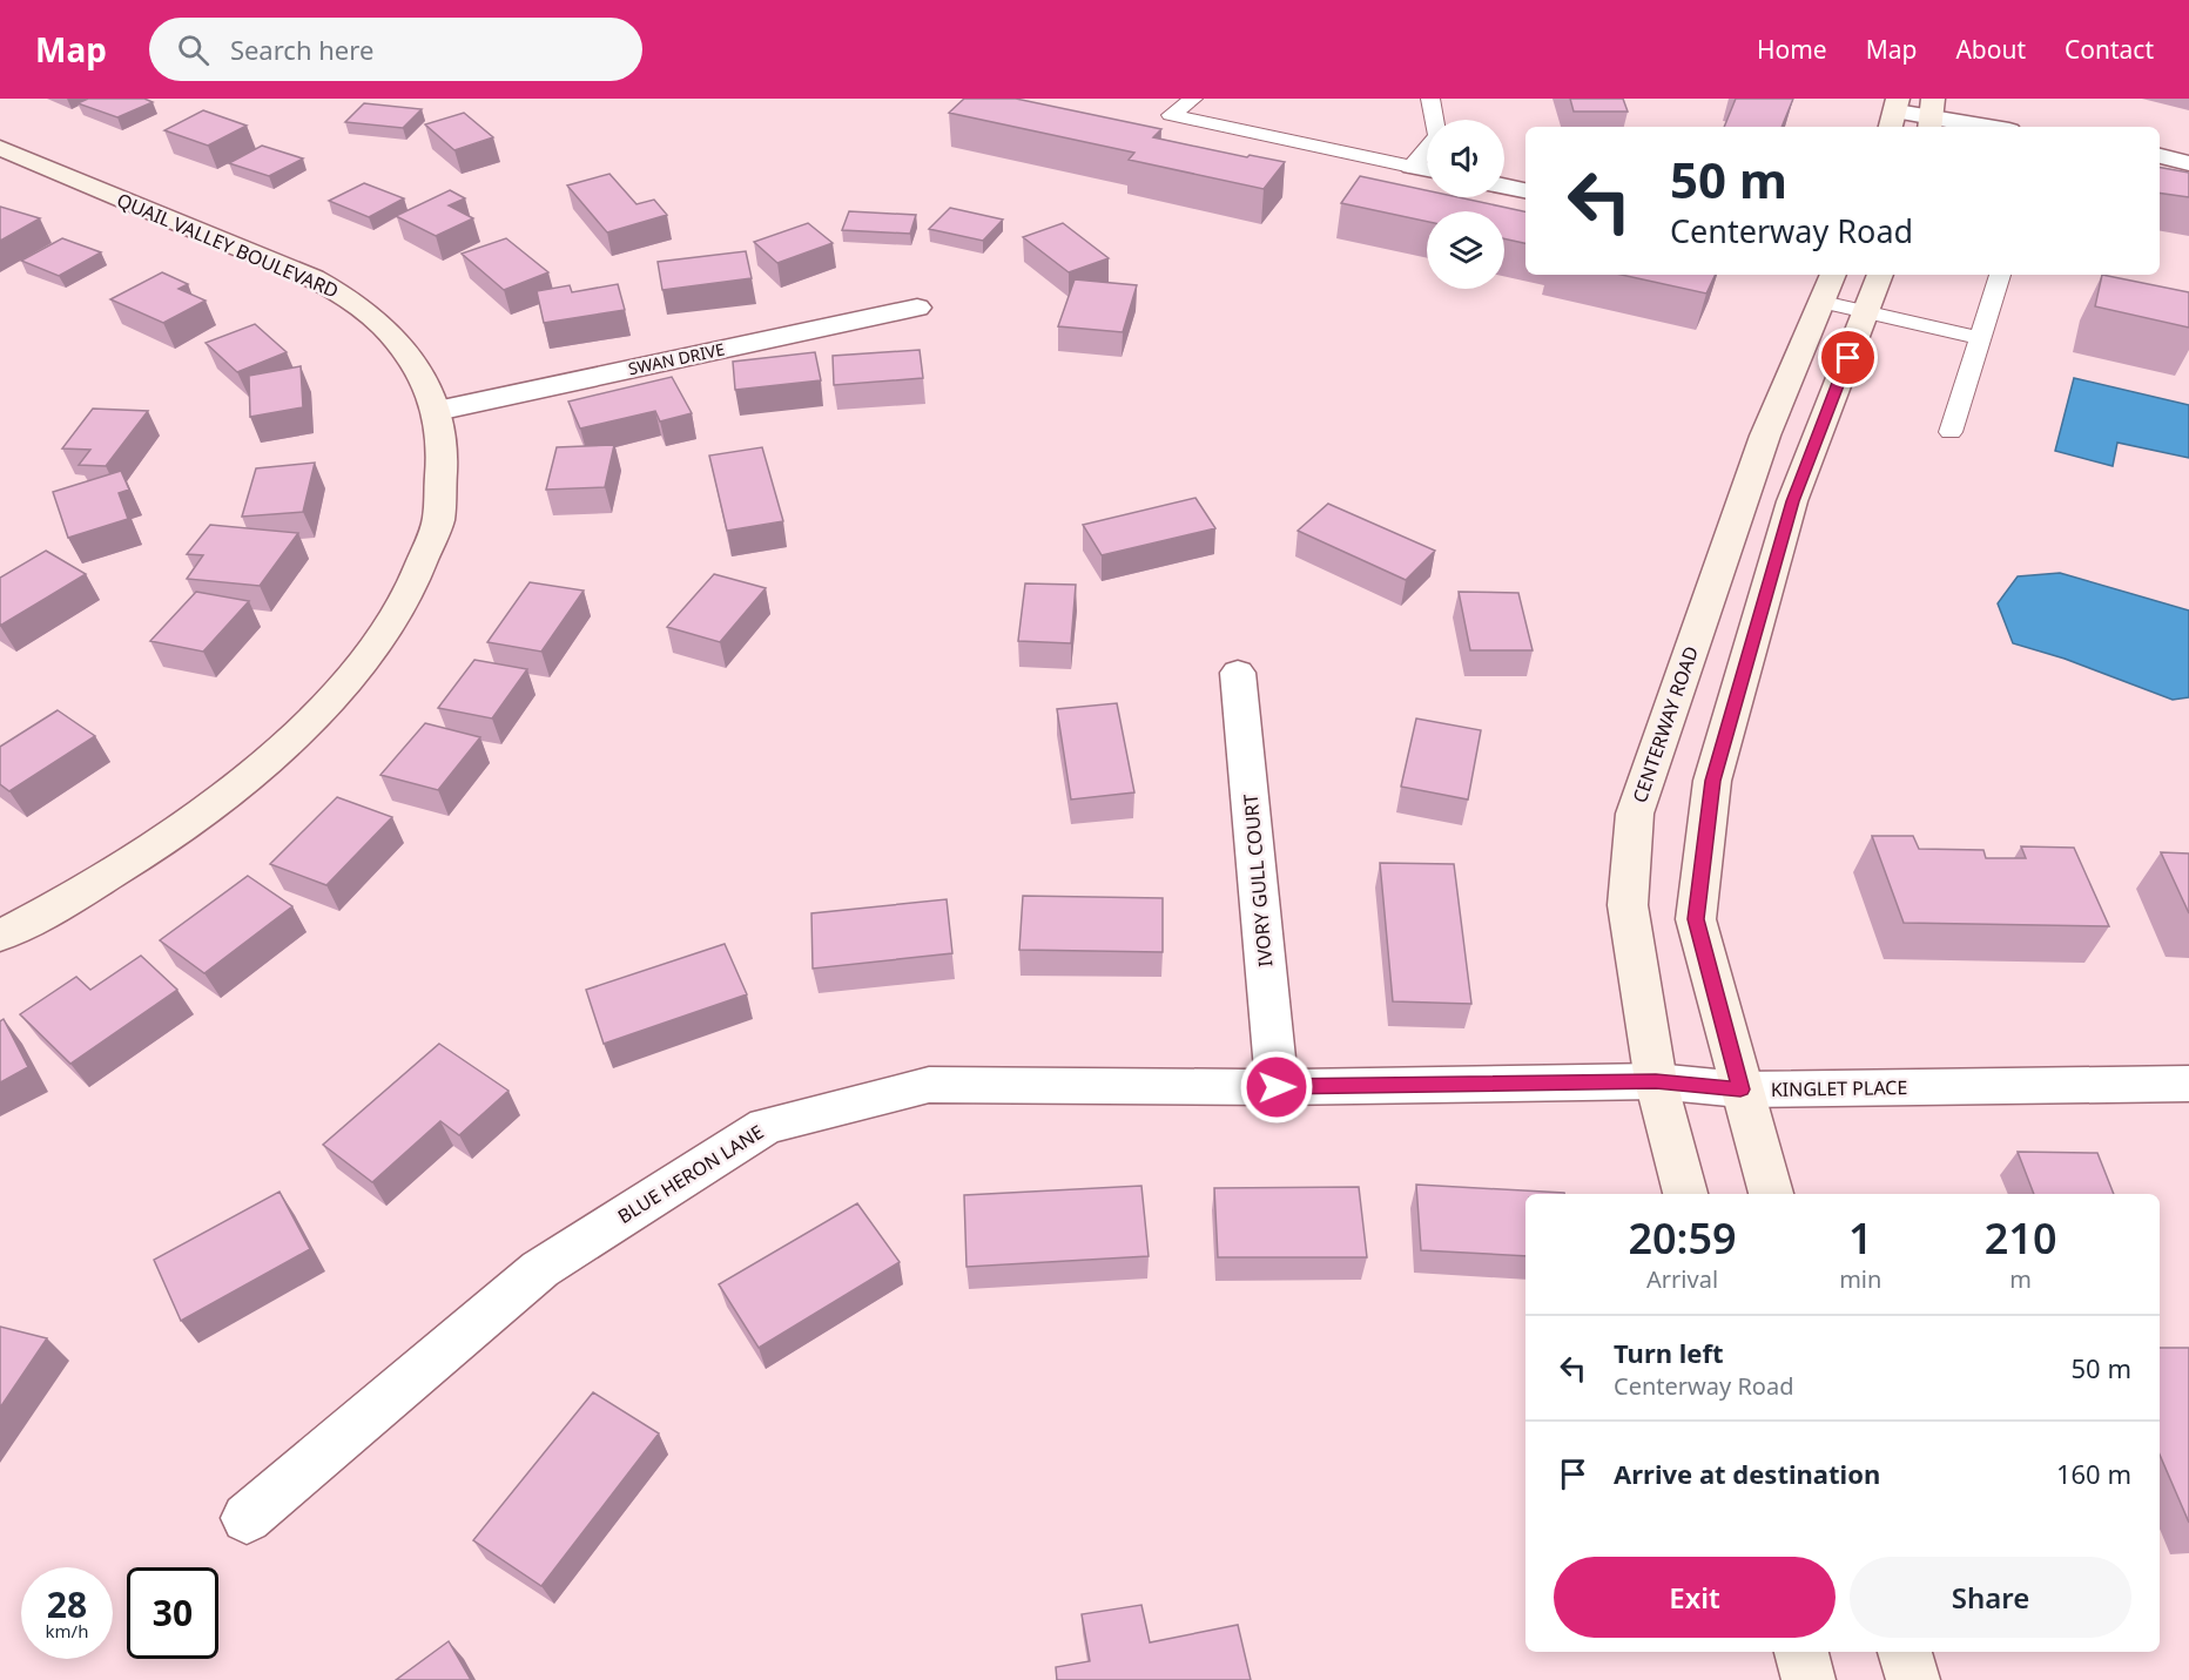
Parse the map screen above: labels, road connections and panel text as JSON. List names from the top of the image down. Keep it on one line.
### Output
{"streets":{"street":["QUAIL VALLEY BOULEVARD","SWAN DRIVE","CENTERWAY ROAD","IVORY GULL COURT","KINGLET PLACE","BLUE HERON LANE"]},"crossings":[["QUAIL VALLEY BOULEVARD","SWAN DRIVE"],["CENTERWAY ROAD","KINGLET PLACE"],["IVORY GULL COURT","KINGLET PLACE"],["IVORY GULL COURT","BLUE HERON LANE"],["KINGLET PLACE","BLUE HERON LANE"]],"page":{"header":"Map","search":"Search here","nav":["Home","Map","About","Contact"],"turn":["50 m","Centerway Road"],"eta":["20:59","Arrival","1","min","210","m"],"list":[{"name":"Turn left","note":"Centerway Road","value":"50 m"},{"name":"Arrive at destination","value":"160 m"}],"buttons":["Exit","Share"],"speed":"28 km/h","limit":"30"}}
